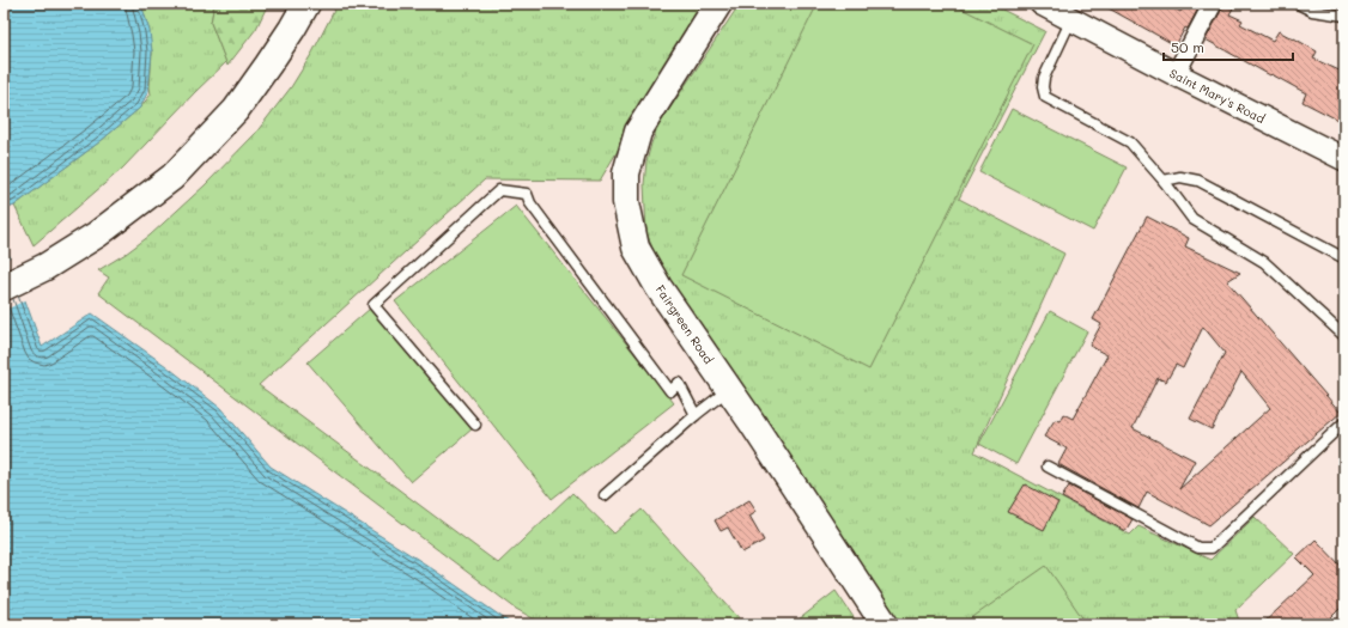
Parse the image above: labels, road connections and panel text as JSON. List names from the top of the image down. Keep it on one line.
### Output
{"streets":{"main road":["Fairgreen Road"],"street":["Saint Mary's Road"]},"scale_bar":"50 m"}
